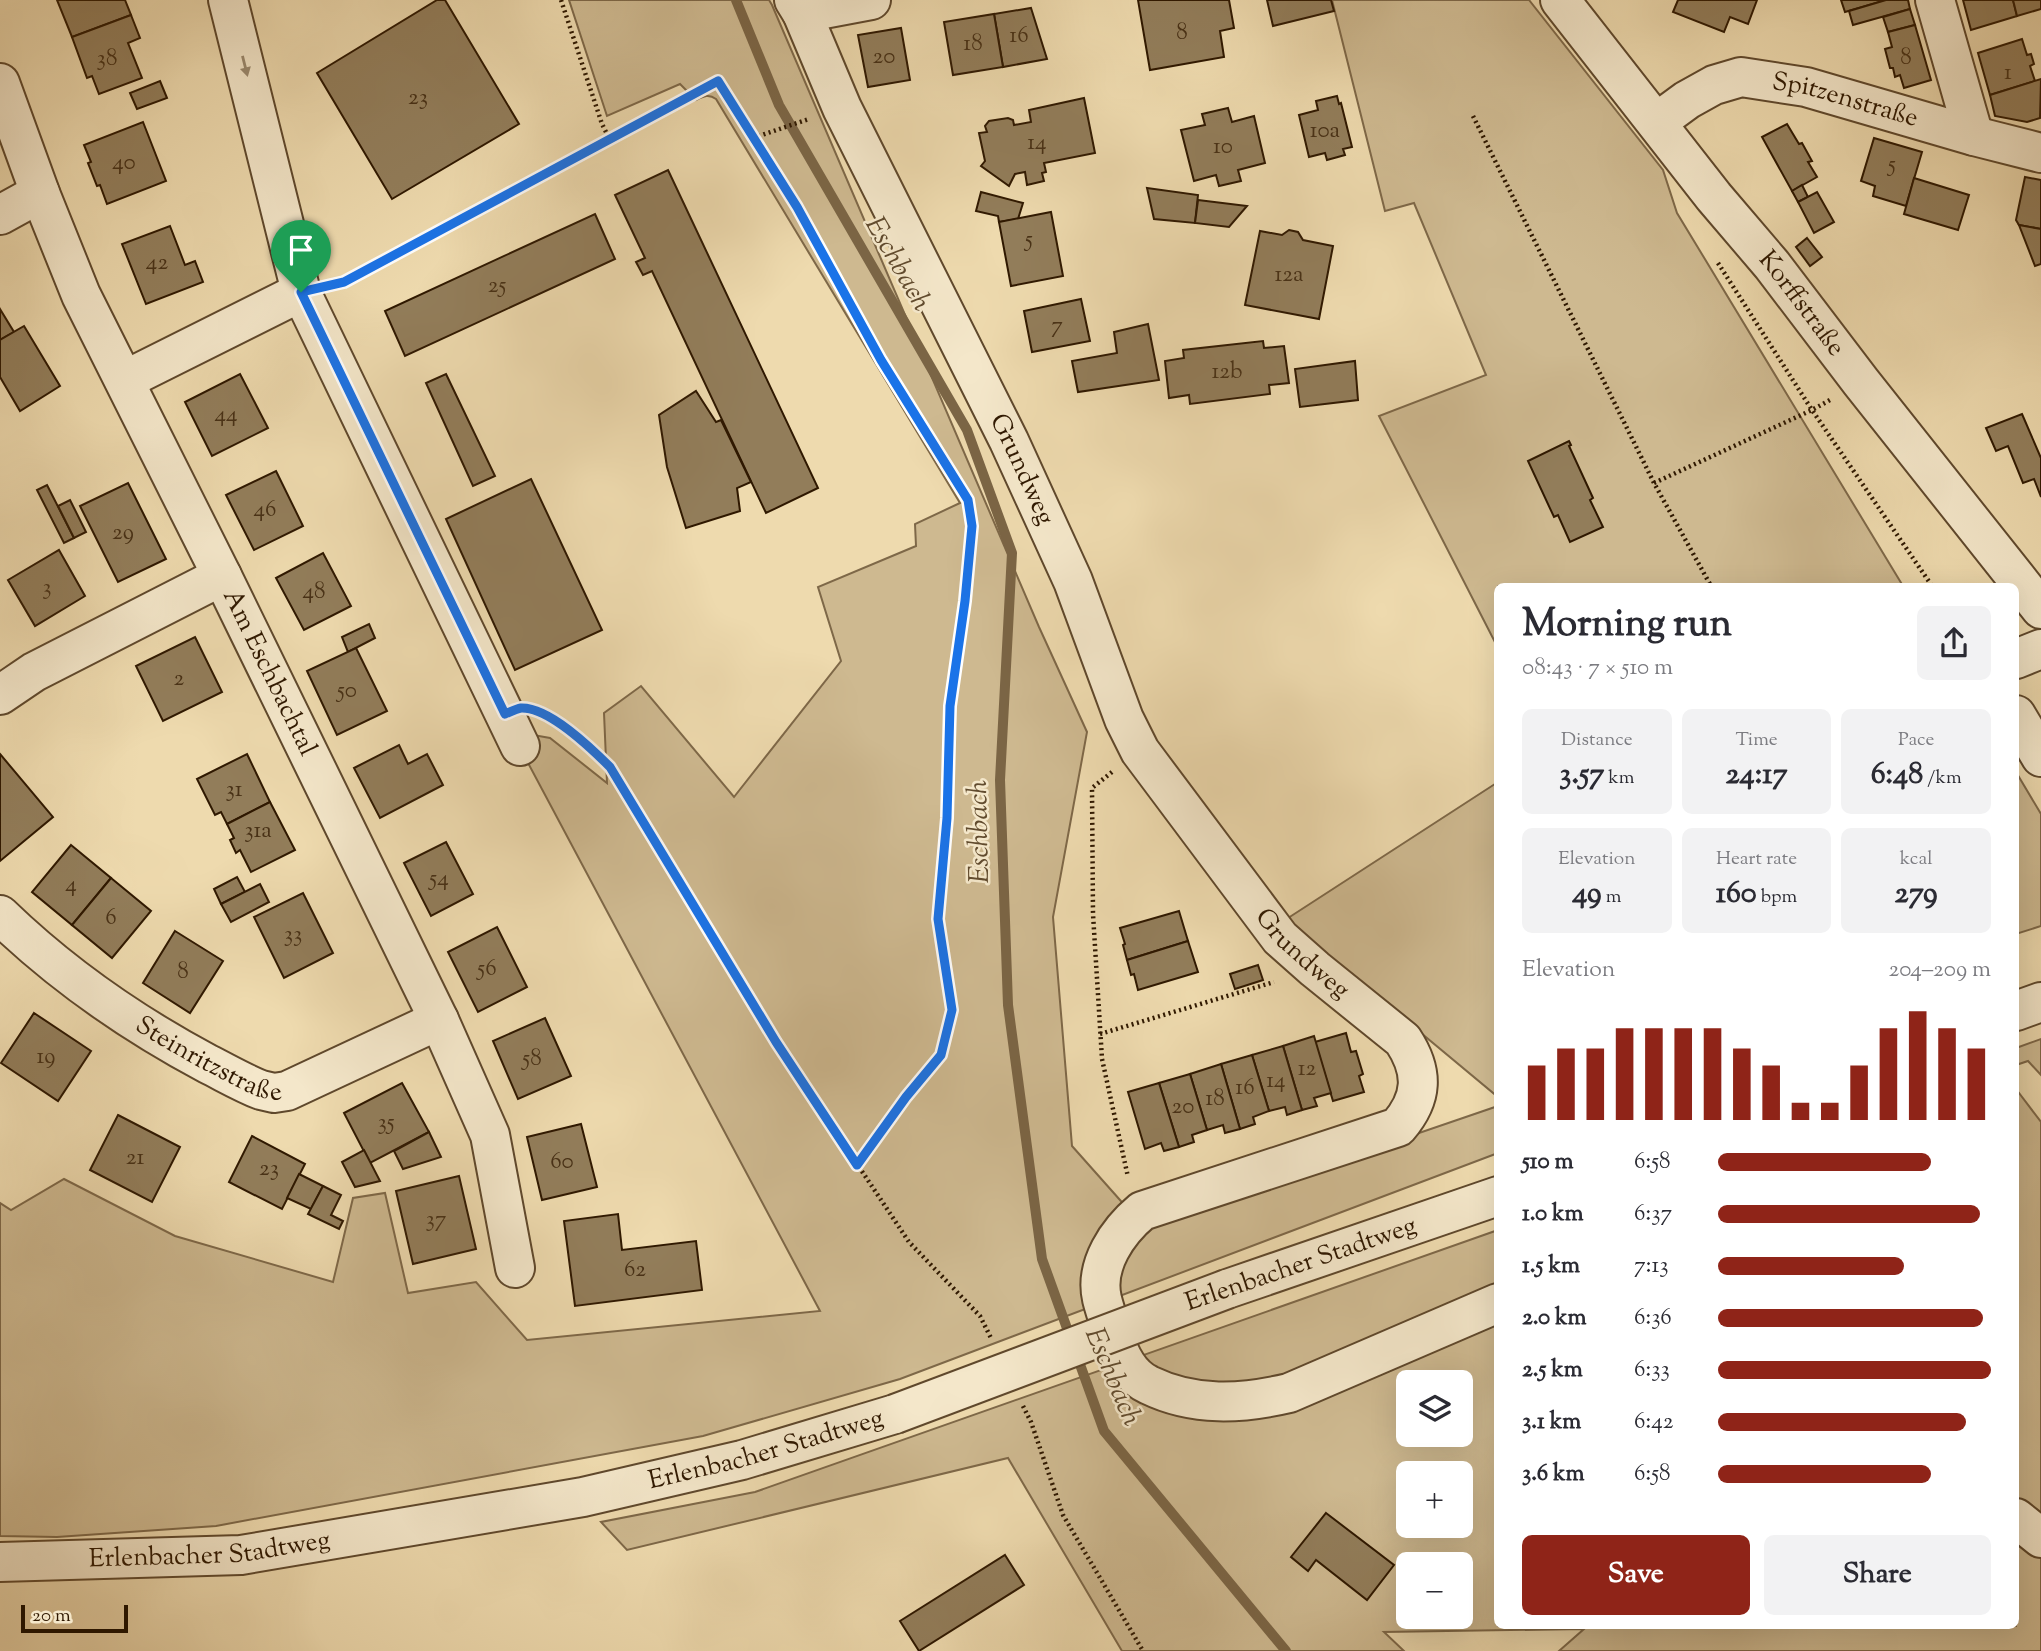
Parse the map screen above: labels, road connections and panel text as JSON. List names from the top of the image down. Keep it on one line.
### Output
{"streets":{"street":["Spitzenstraße","Korffstraße","Grundweg","Am Eschbachtal","Steinritzstraße","Erlenbacher Stadtweg"]},"crossings":[["Spitzenstraße","Korffstraße"],["Am Eschbachtal","Steinritzstraße"]],"water":["Eschbach"],"house_numbers":["8","16","18","20","8","38","1","23","10a","14","10","40","5","5","42","12a","25","7","12b","44","46","29","3","48","2","50","31","31a","54","4","6","33","56","8","19","58","12","14","16","18","20","35","21","60","23","37","62"],"scale_bar":"20 m","page":{"heading":["Morning run","08:43 · 7 × 510 m"],"stats":[["Distance","3.57 km"],["Time","24:17"],["Pace","6:48 /km"],["Elevation","49 m"],["Heart rate","160 bpm"],["kcal","279"]],"chart":["Elevation","204–209 m"],"list":[{"name":"510 m","note":"6:58"},{"name":"1.0 km","note":"6:37"},{"name":"1.5 km","note":"7:13"},{"name":"2.0 km","note":"6:36"},{"name":"2.5 km","note":"6:33"},{"name":"3.1 km","note":"6:42"},{"name":"3.6 km","note":"6:58"}],"map_buttons":["+","−"],"buttons":["Save","Share"],"scale":"20 m"}}
